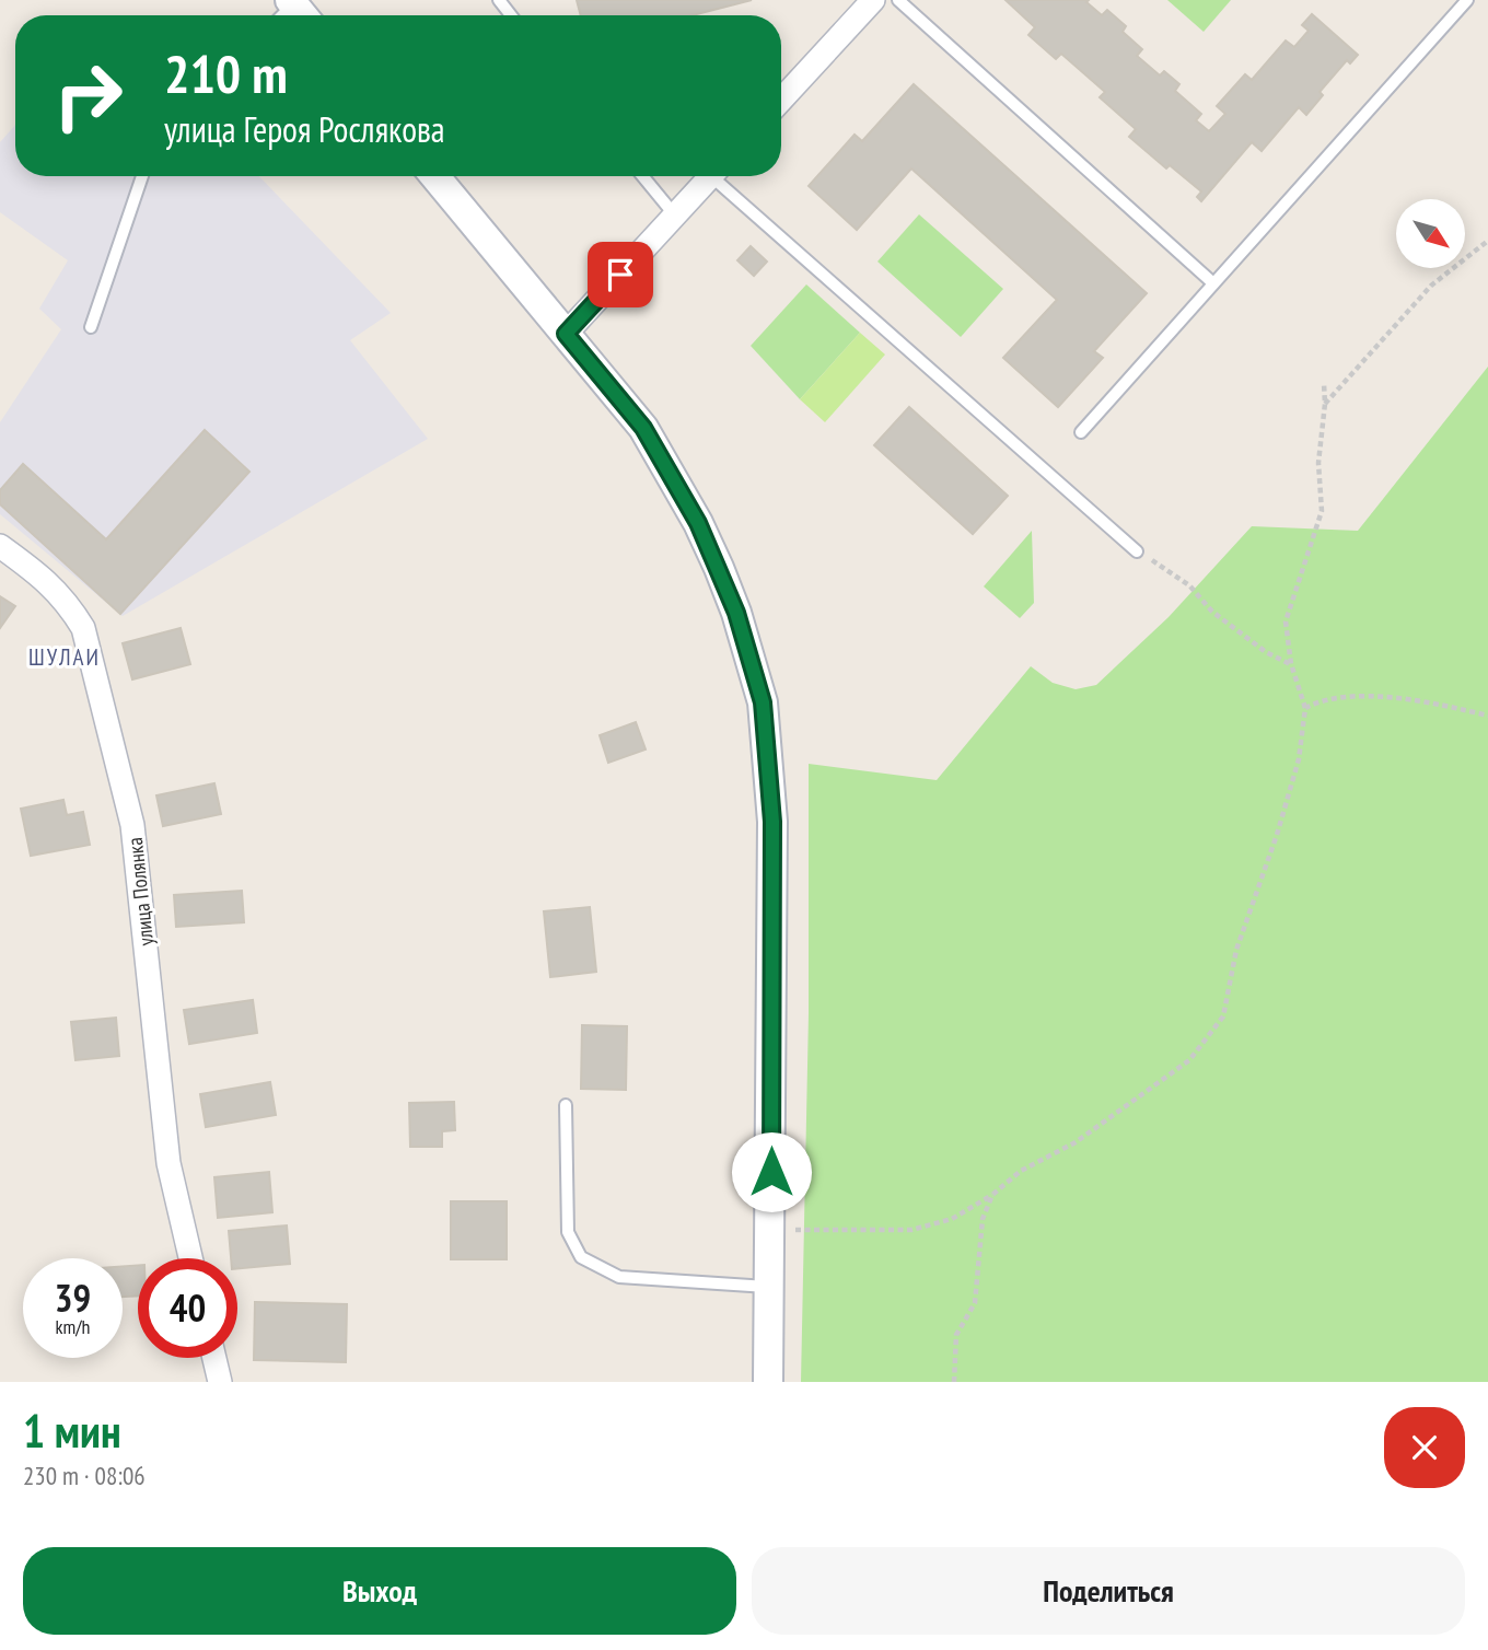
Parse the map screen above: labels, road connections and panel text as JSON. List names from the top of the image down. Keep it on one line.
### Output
{"streets":{"street":["улица Полянка"]},"districts":["ШУЛАИ"],"north":"bottom right","page":{"turn":["210 m","улица Героя Рослякова"],"speed":"39 km/h","limit":"40","heading":["1 мин","230 m · 08:06"],"buttons":["Выход","Поделиться"]}}
